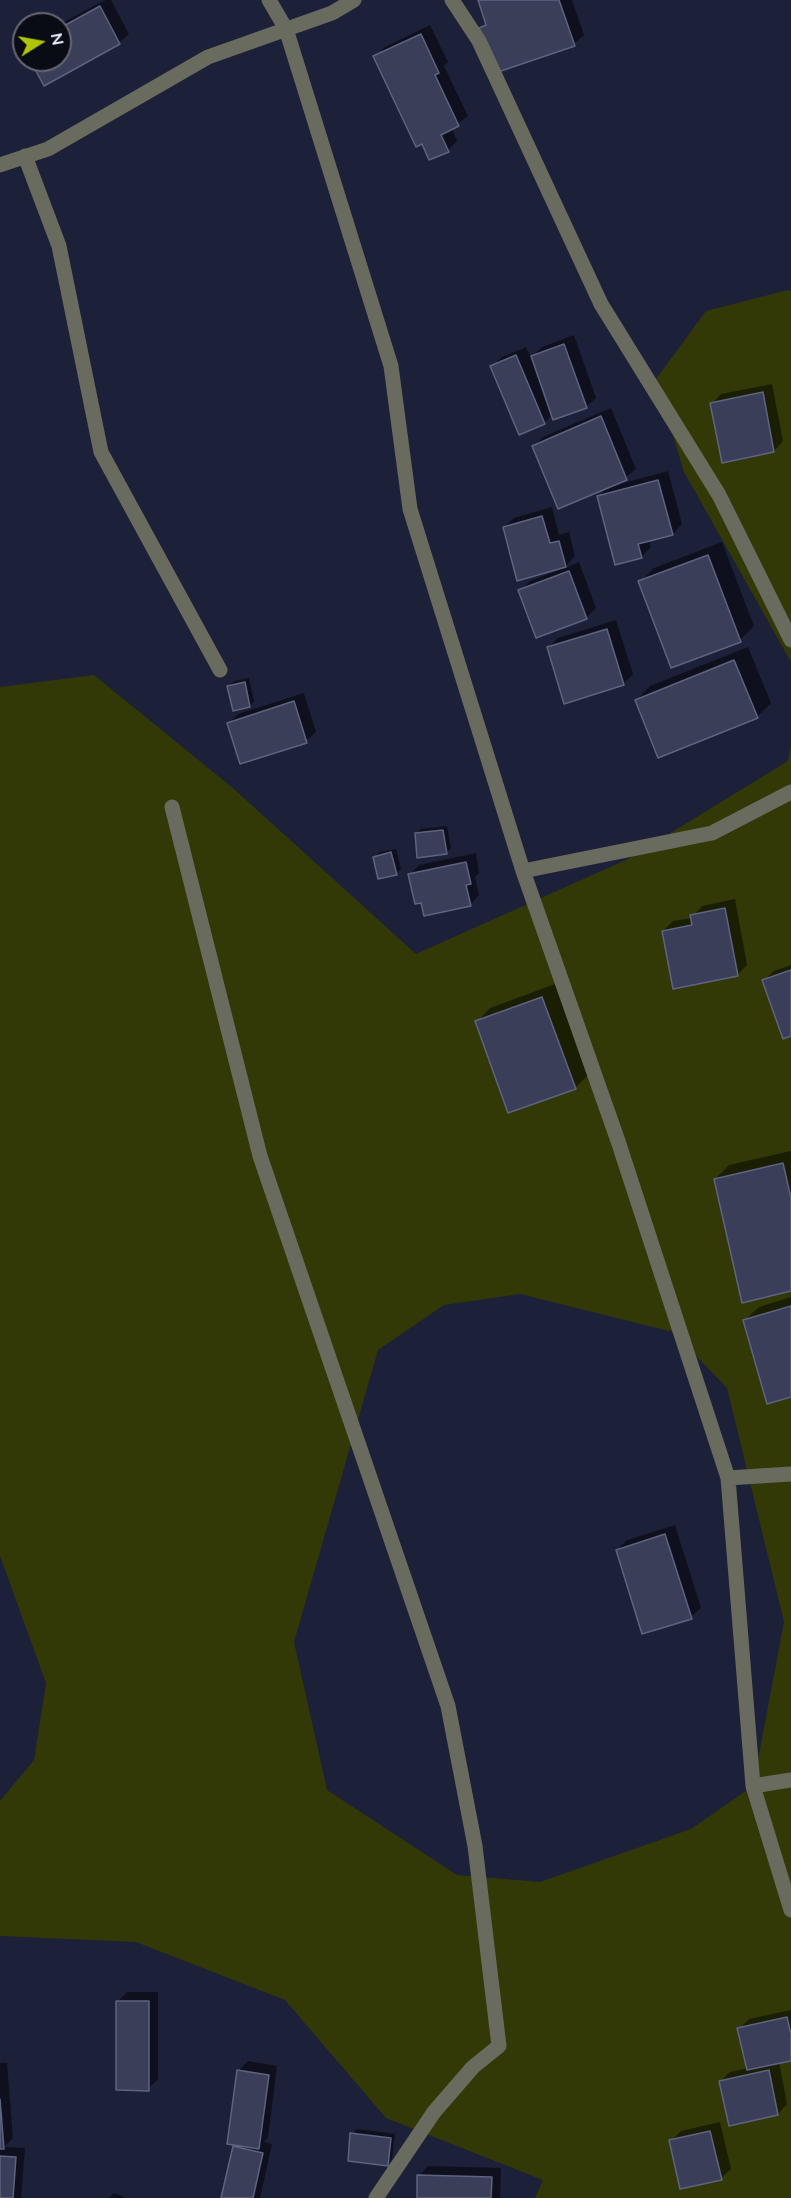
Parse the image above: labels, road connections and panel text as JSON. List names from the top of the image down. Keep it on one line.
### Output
{"north":"right"}
